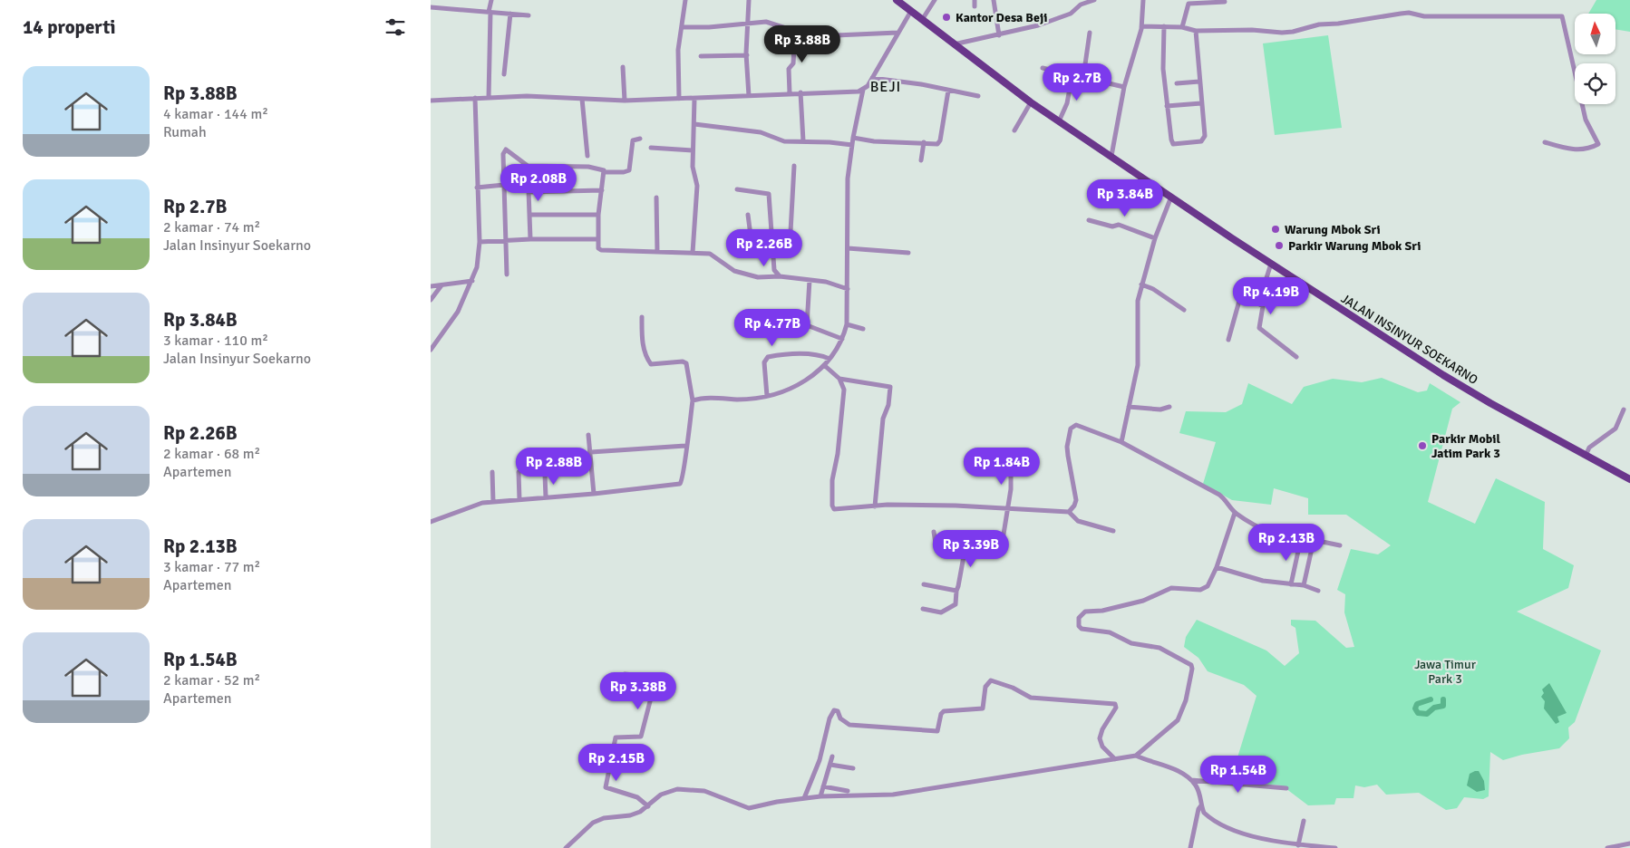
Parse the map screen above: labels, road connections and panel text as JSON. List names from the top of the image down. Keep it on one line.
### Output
{"streets":{"main road":["JALAN INSINYUR SOEKARNO"]},"districts":["BEJI"],"parks":["Jawa Timur Park 3"],"places":["Kantor Desa Beji","Warung Mbok Sri","Parkir Warung Mbok Sri","Parkir Mobil Jatim Park 3"],"north":"top","page":{"heading":"14 properti","price":["Rp 3.88B","Rp 2.7B","Rp 2.08B","Rp 3.84B","Rp 2.26B","Rp 4.19B","Rp 4.77B","Rp 2.88B","Rp 1.84B","Rp 2.13B","Rp 3.39B","Rp 3.38B","Rp 2.15B","Rp 1.54B"],"list":[{"name":"Rp 3.88B","note":"4 kamar · 144 m² · Rumah"},{"name":"Rp 2.7B","note":"2 kamar · 74 m² · Jalan Insinyur Soekarno"},{"name":"Rp 3.84B","note":"3 kamar · 110 m² · Jalan Insinyur Soekarno"},{"name":"Rp 2.26B","note":"2 kamar · 68 m² · Apartemen"},{"name":"Rp 2.13B","note":"3 kamar · 77 m² · Apartemen"},{"name":"Rp 1.54B","note":"2 kamar · 52 m² · Apartemen"}]}}
